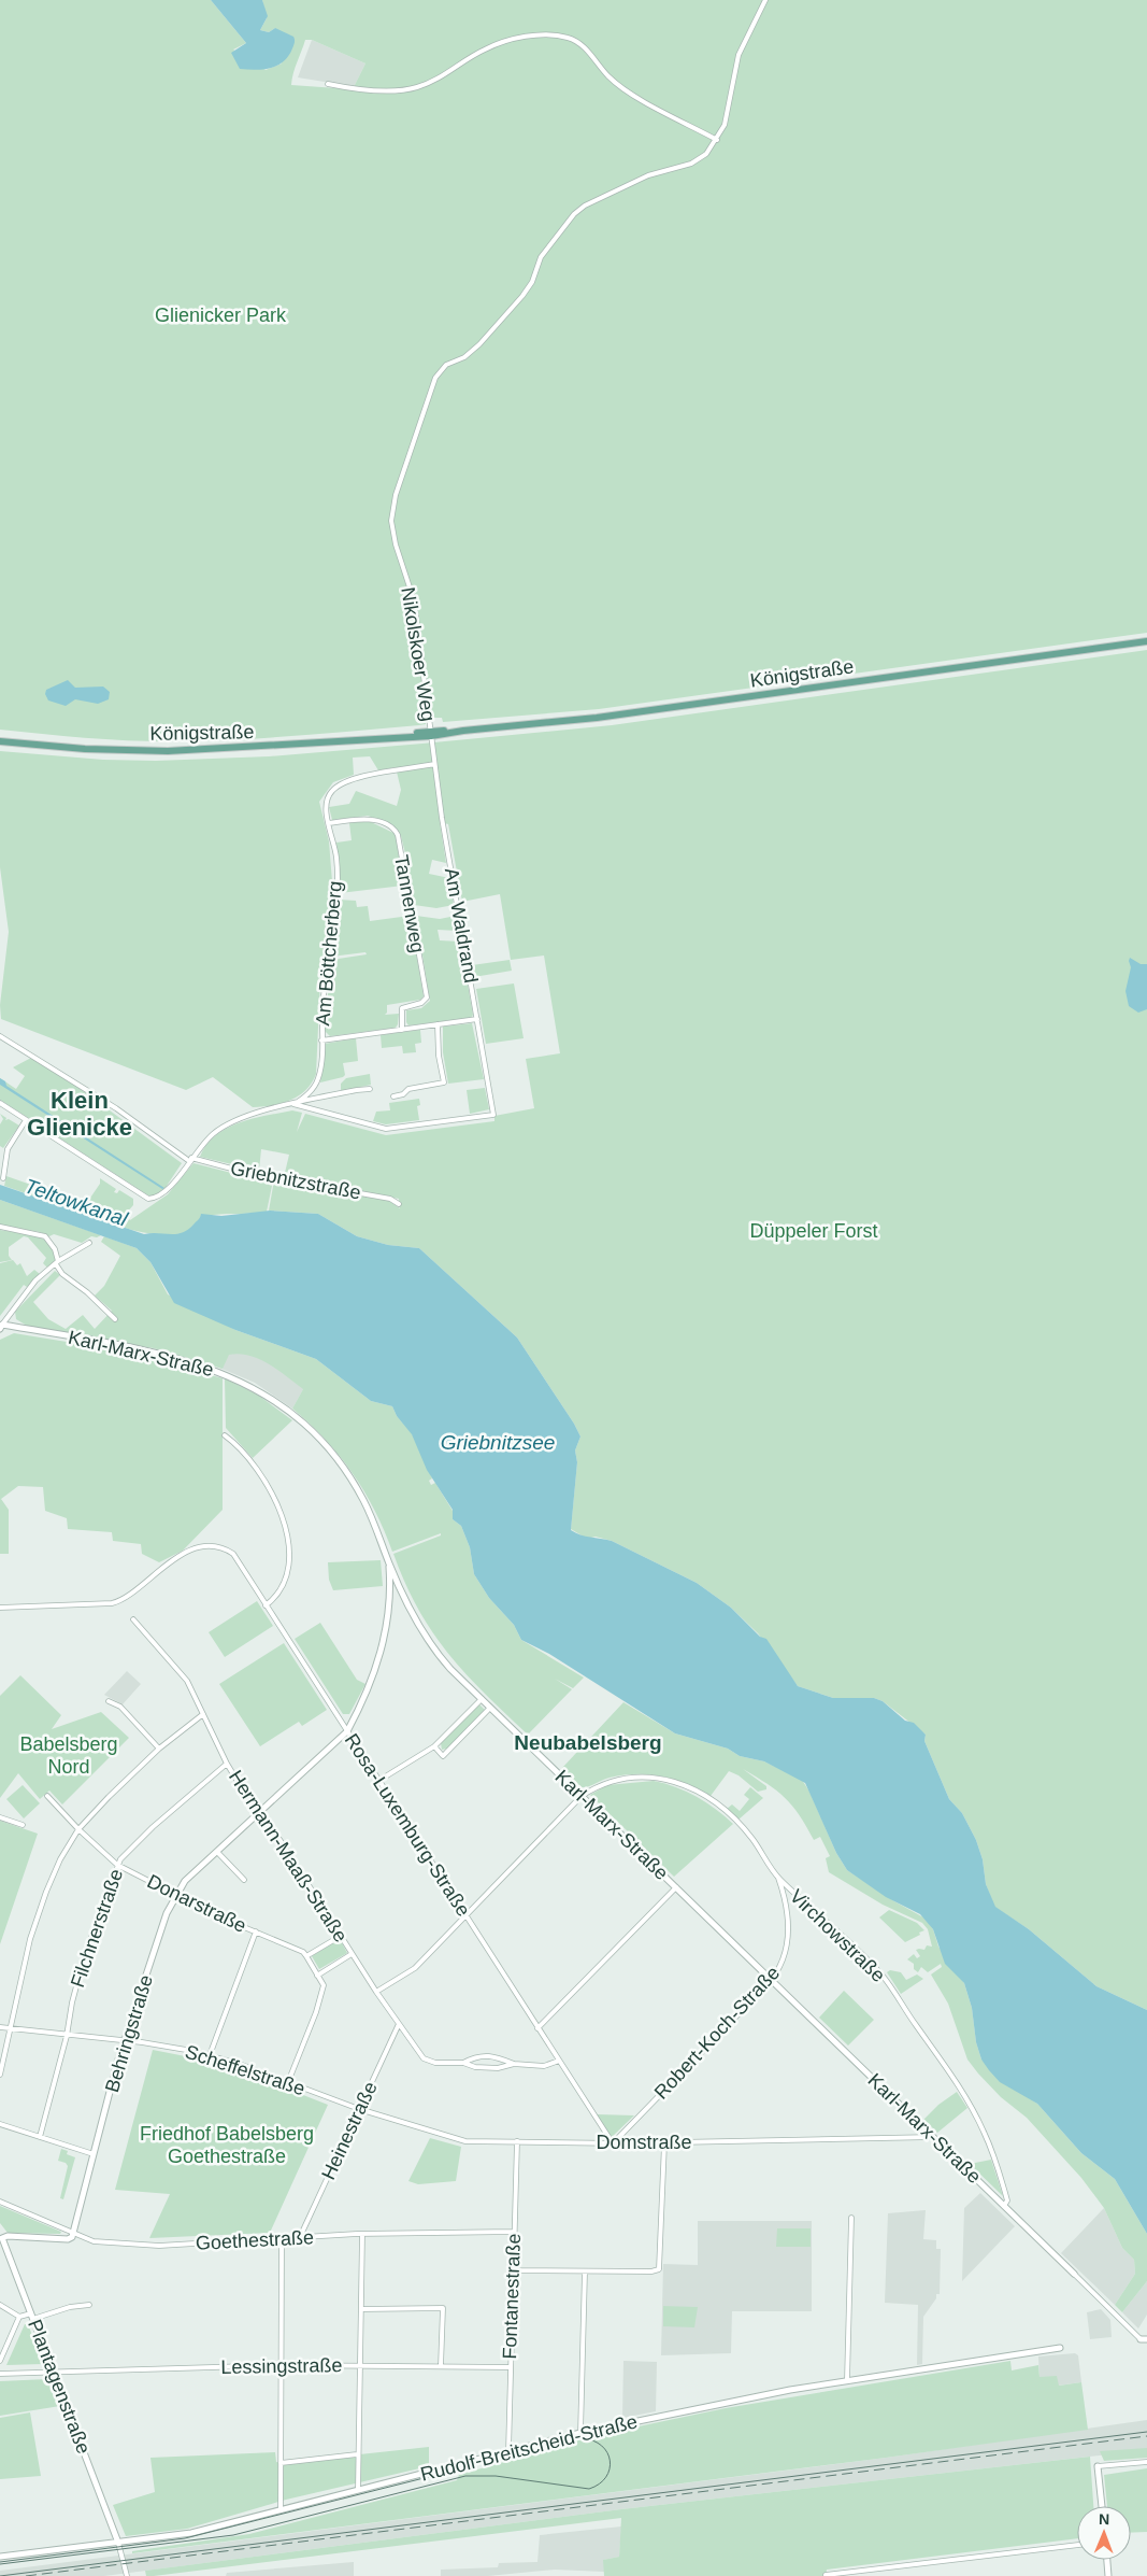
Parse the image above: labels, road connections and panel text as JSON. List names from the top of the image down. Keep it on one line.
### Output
{"streets":{"main road":["Königstraße"],"street":["Nikolskoer Weg","Tannenweg","Am Waldrand","Am Böttcherberg","Griebnitzstraße","Karl-Marx-Straße","Rosa-Luxemburg-Straße","Hermann-Maaß-Straße","Donarstraße","Filchnerstraße","Virchowstraße","Robert-Koch-Straße","Behringstraße","Scheffelstraße","Heinestraße","Domstraße","Goethestraße","Fontanestraße","Lessingstraße","Plantagenstraße","Rudolf-Breitscheid-Straße"]},"crossings":[["Nikolskoer Weg","Königstraße"],["Nikolskoer Weg","Am Waldrand"],["Königstraße","Am Waldrand"],["Tannenweg","Am Böttcherberg"],["Am Waldrand","Am Böttcherberg"],["Karl-Marx-Straße","Virchowstraße"],["Karl-Marx-Straße","Robert-Koch-Straße"],["Karl-Marx-Straße","Behringstraße"],["Karl-Marx-Straße","Domstraße"],["Rosa-Luxemburg-Straße","Hermann-Maaß-Straße"],["Rosa-Luxemburg-Straße","Virchowstraße"],["Rosa-Luxemburg-Straße","Robert-Koch-Straße"],["Rosa-Luxemburg-Straße","Behringstraße"],["Rosa-Luxemburg-Straße","Domstraße"],["Hermann-Maaß-Straße","Filchnerstraße"],["Hermann-Maaß-Straße","Virchowstraße"],["Hermann-Maaß-Straße","Behringstraße"],["Hermann-Maaß-Straße","Heinestraße"],["Donarstraße","Filchnerstraße"],["Donarstraße","Behringstraße"],["Filchnerstraße","Scheffelstraße"],["Virchowstraße","Robert-Koch-Straße"],["Robert-Koch-Straße","Domstraße"],["Behringstraße","Scheffelstraße"],["Behringstraße","Goethestraße"],["Scheffelstraße","Heinestraße"],["Scheffelstraße","Domstraße"],["Heinestraße","Domstraße"],["Heinestraße","Goethestraße"],["Domstraße","Fontanestraße"],["Goethestraße","Fontanestraße"],["Fontanestraße","Lessingstraße"],["Fontanestraße","Rudolf-Breitscheid-Straße"],["Lessingstraße","Plantagenstraße"],["Plantagenstraße","Rudolf-Breitscheid-Straße"]],"districts":["Klein Glienicke","Neubabelsberg"],"water":["Teltowkanal","Griebnitzsee"],"parks":["Glienicker Park","Düppeler Forst","Babelsberg Nord","Friedhof Babelsberg Goethestraße"],"north":"top"}
